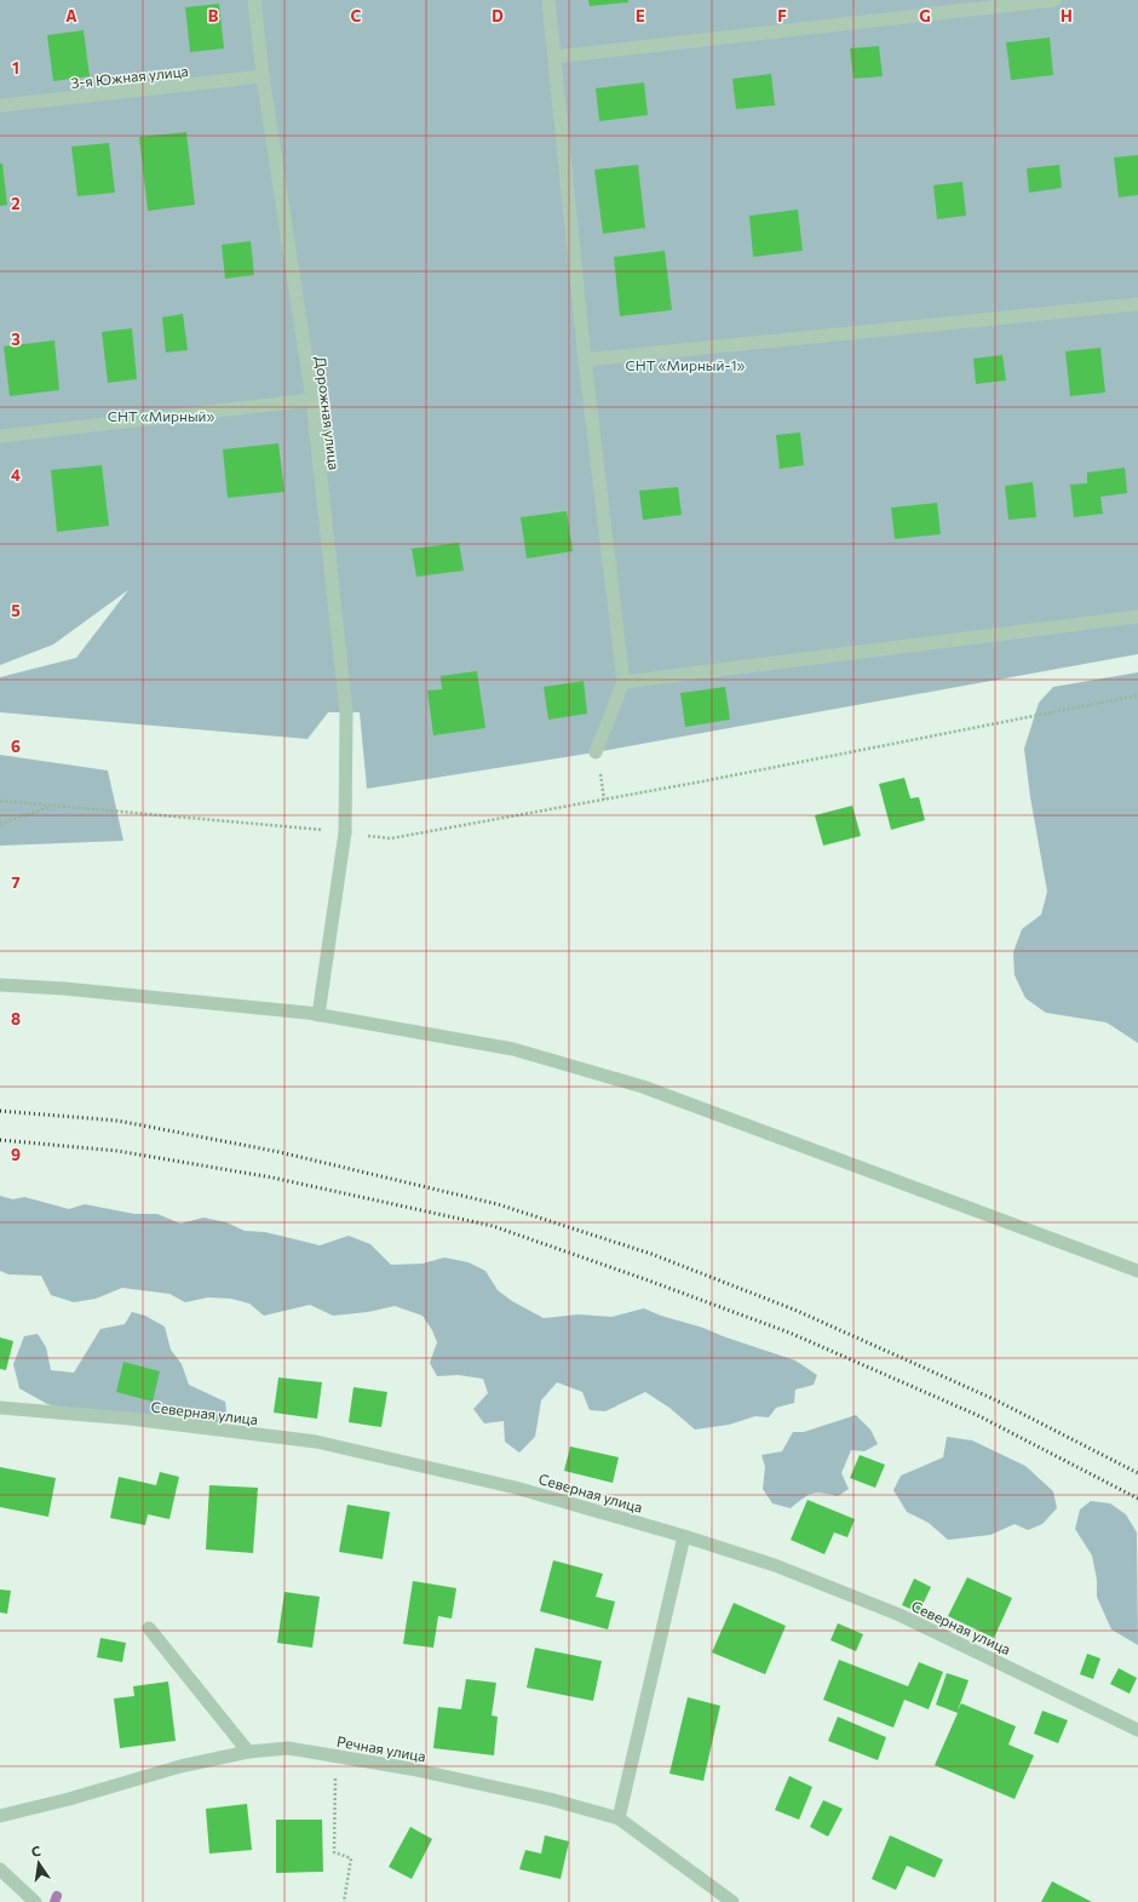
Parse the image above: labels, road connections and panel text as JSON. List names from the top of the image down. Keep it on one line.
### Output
{"streets":{"street":["3-я Южная улица","Дорожная улица","Северная улица","Речная улица"]},"crossings":[["3-я Южная улица","Дорожная улица"]],"parks":["СНТ «Мирный-1»","СНТ «Мирный»"],"north":"top","grid":{"columns":["A","B","C","D","E","F","G","H"],"rows":["1","2","3","4","5","6","7","8","9"]}}
